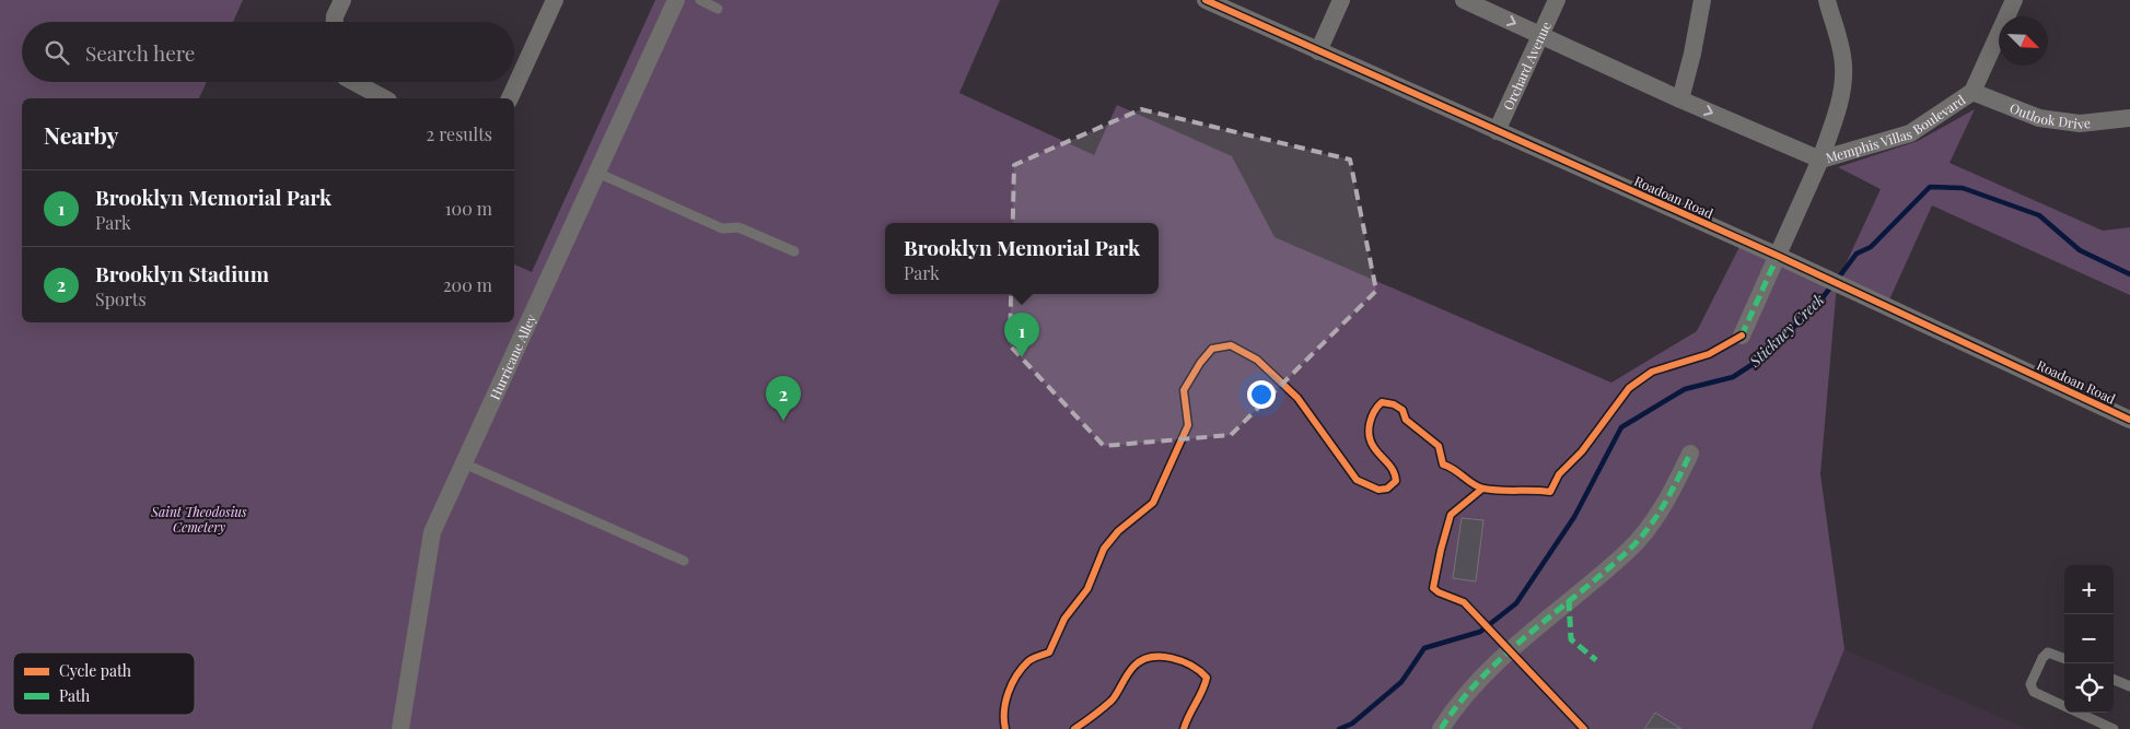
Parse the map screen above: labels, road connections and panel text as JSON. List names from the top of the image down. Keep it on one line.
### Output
{"streets":{"street":["Orchard Avenue","Outlook Drive","Memphis Villas Boulevard","Roadoan Road","Hurricane Alley"]},"crossings":[["Orchard Avenue","Roadoan Road"],["Outlook Drive","Memphis Villas Boulevard"],["Memphis Villas Boulevard","Roadoan Road"]],"water":["Stickney Creek"],"parks":["Saint Theodosius Cemetery"],"legend":["Cycle path","Path"],"north":"bottom right","page":{"search":"Search here","heading":["Nearby","2 results"],"list":[{"mark":"1","name":"Brooklyn Memorial Park","note":"Park","value":"100 m"},{"mark":"2","name":"Brooklyn Stadium","note":"Sports","value":"200 m"}],"popup":["Brooklyn Memorial Park","Park"],"pins":["1","2"],"map_buttons":["+","−"]}}
